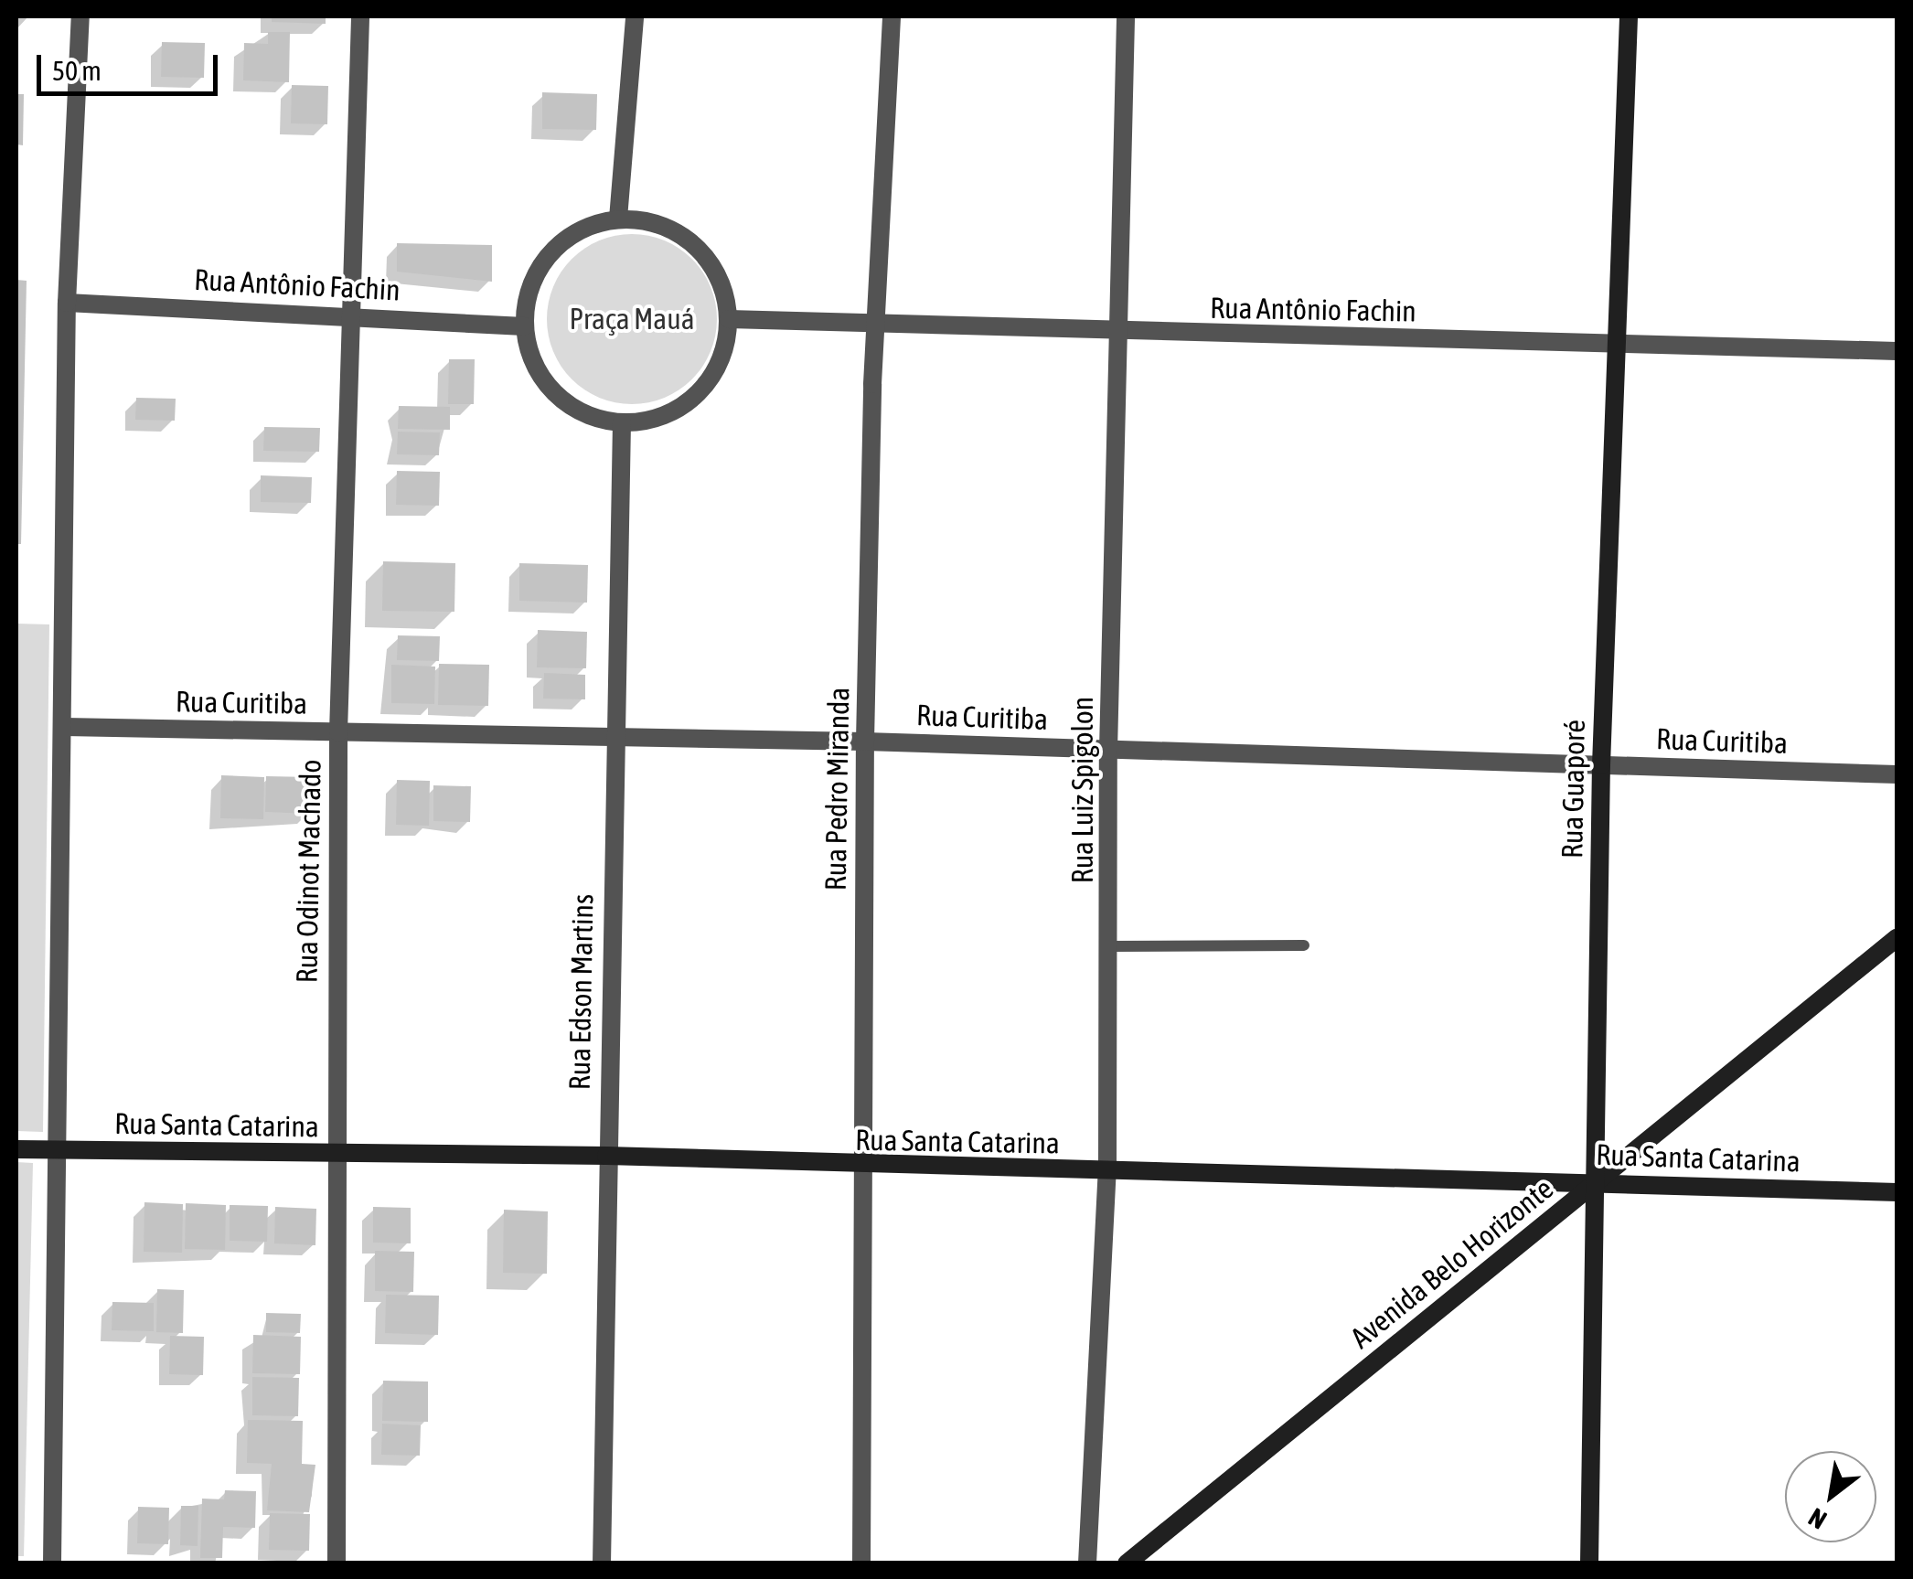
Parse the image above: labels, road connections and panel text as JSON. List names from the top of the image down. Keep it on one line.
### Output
{"streets":{"street":["Rua Antônio Fachin","Rua Curitiba","Rua Pedro Miranda","Rua Guaporé","Rua Luiz Spigolon","Rua Odinot Machado","Rua Edson Martins","Rua Santa Catarina","Avenida Belo Horizonte"]},"crossings":[["Rua Antônio Fachin","Rua Pedro Miranda"],["Rua Antônio Fachin","Rua Guaporé"],["Rua Antônio Fachin","Rua Luiz Spigolon"],["Rua Antônio Fachin","Rua Odinot Machado"],["Rua Antônio Fachin","Rua Edson Martins"],["Rua Curitiba","Rua Pedro Miranda"],["Rua Curitiba","Rua Guaporé"],["Rua Curitiba","Rua Luiz Spigolon"],["Rua Curitiba","Rua Odinot Machado"],["Rua Curitiba","Rua Edson Martins"],["Rua Pedro Miranda","Rua Santa Catarina"],["Rua Guaporé","Rua Santa Catarina"],["Rua Guaporé","Avenida Belo Horizonte"],["Rua Luiz Spigolon","Rua Santa Catarina"],["Rua Odinot Machado","Rua Santa Catarina"],["Rua Edson Martins","Rua Santa Catarina"],["Rua Santa Catarina","Avenida Belo Horizonte"]],"parks":["Praça Mauá"],"scale_bar":"50 m","north":"bottom left"}
